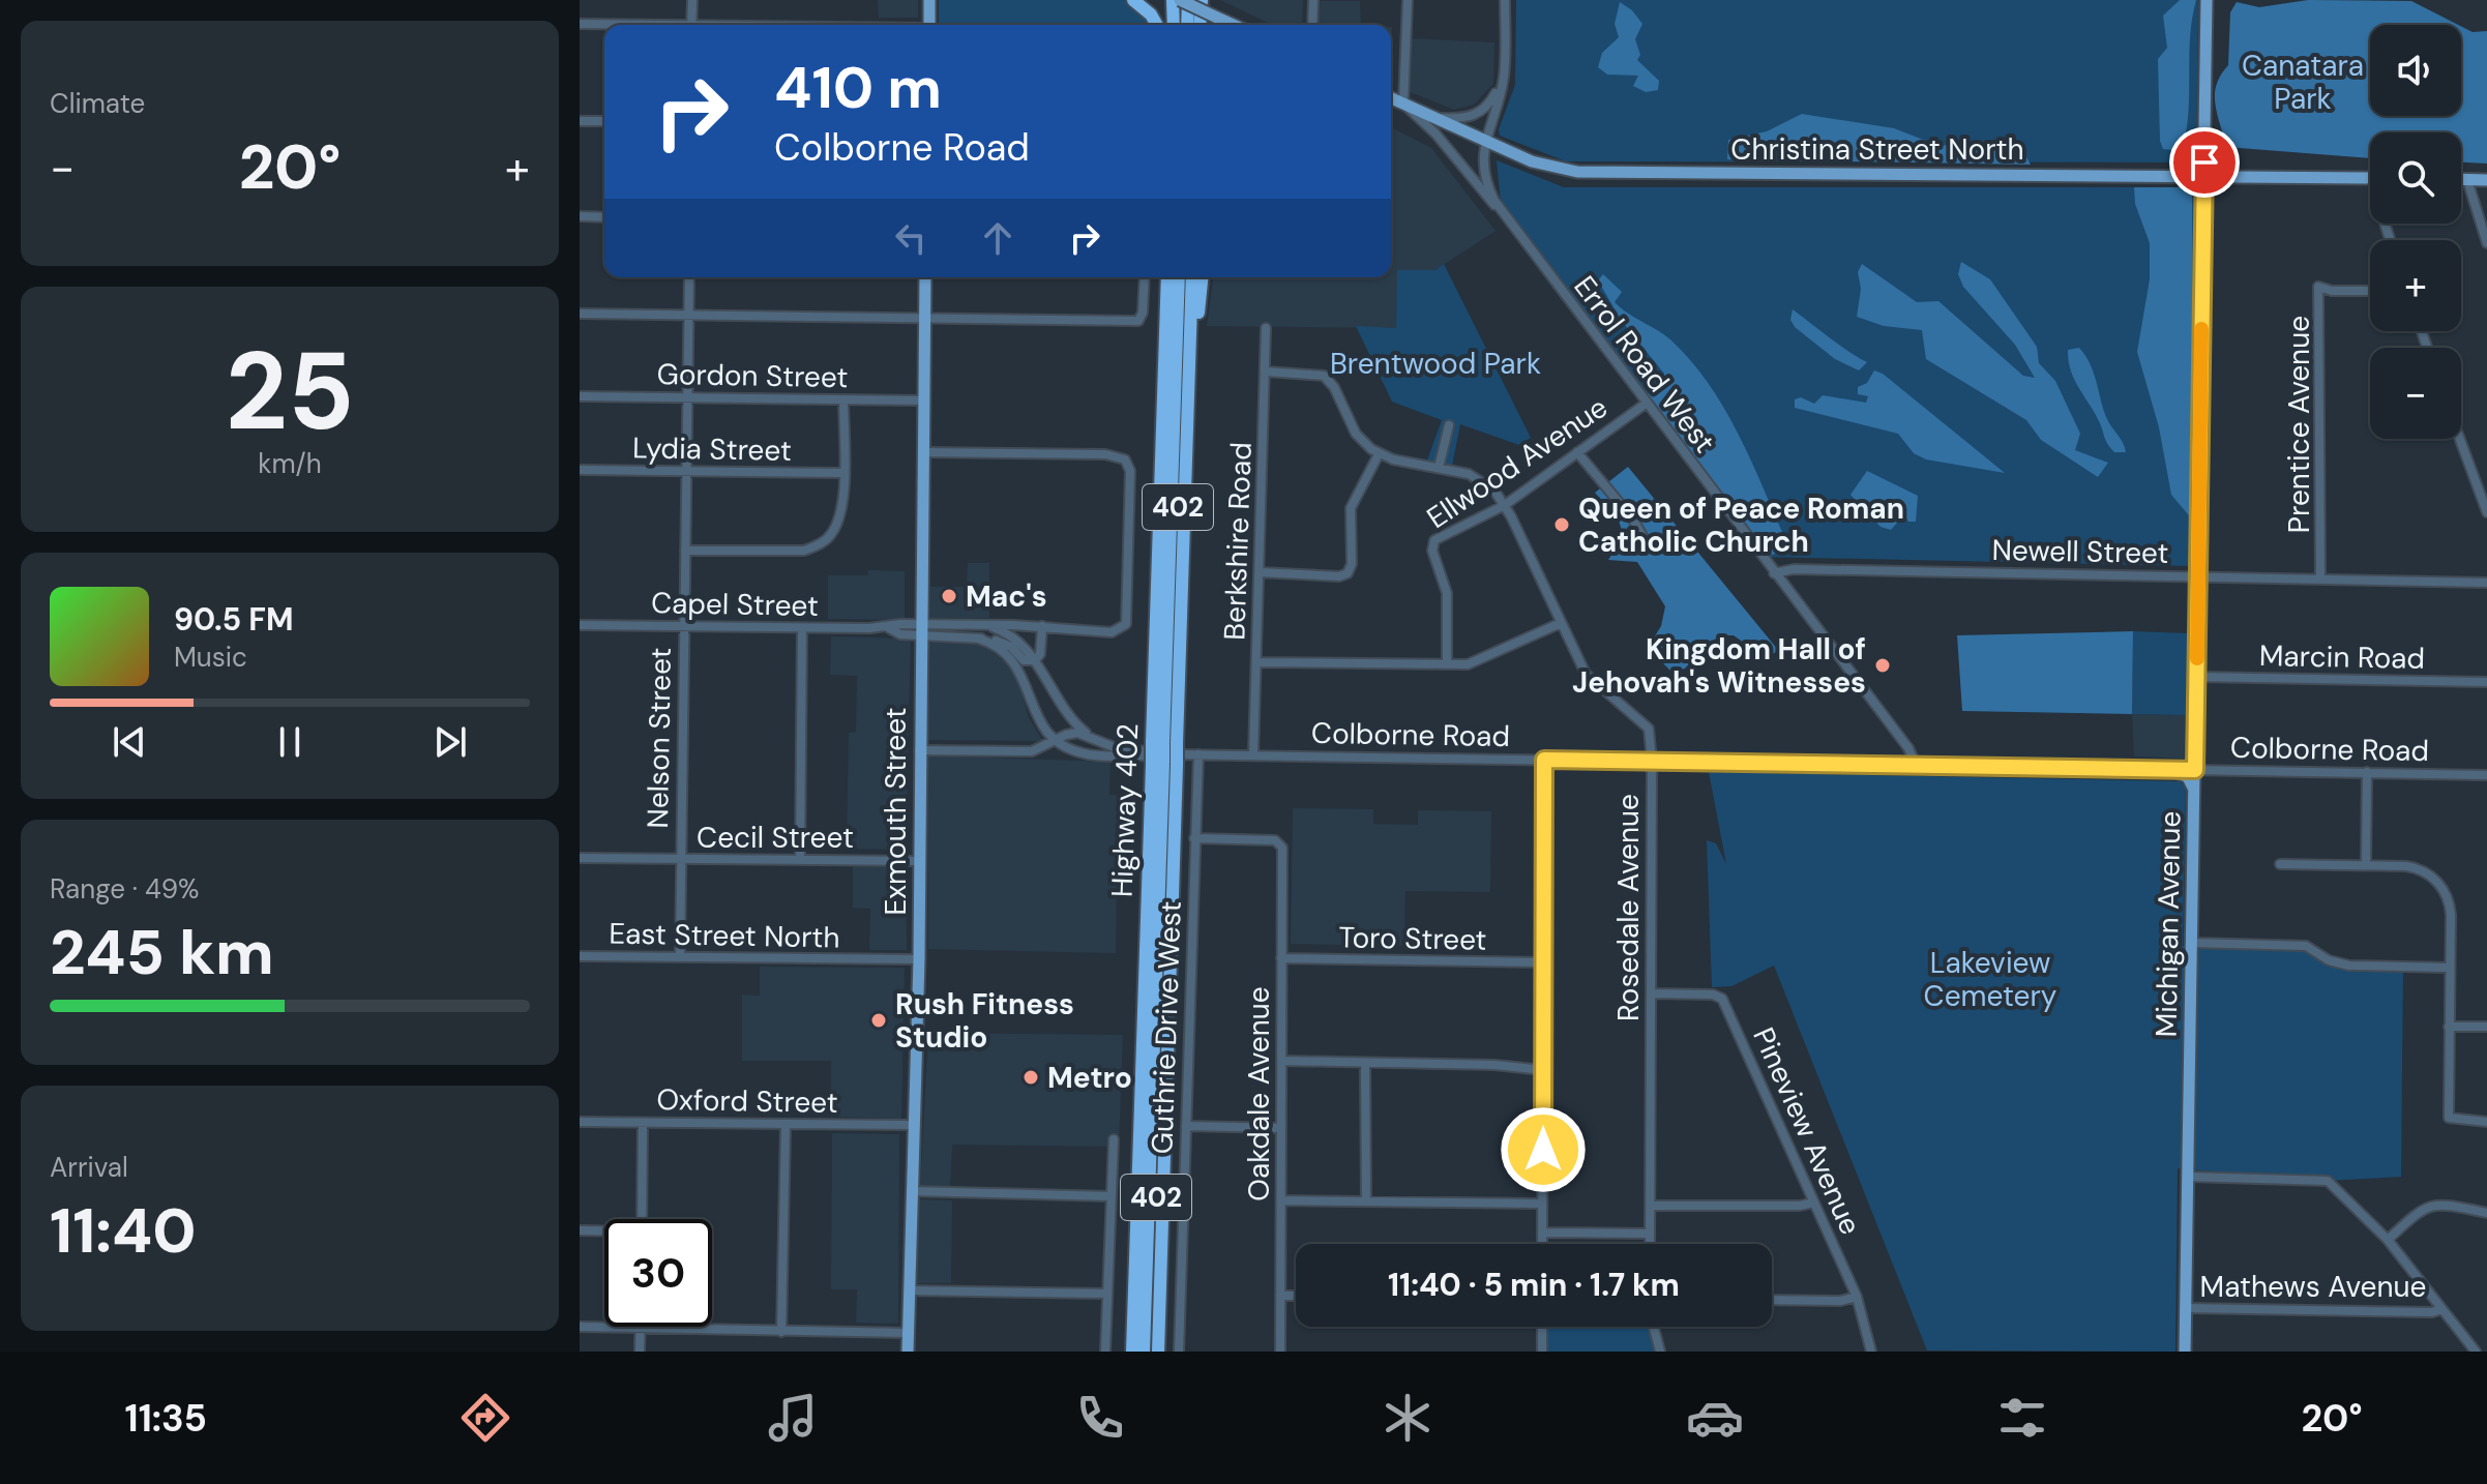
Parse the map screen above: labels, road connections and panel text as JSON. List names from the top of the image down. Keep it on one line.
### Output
{"streets":{"highway":["402","Highway 402"],"main road":["Christina Street North","Exmouth Street","Michigan Avenue"],"street":["Errol Road West","Gordon Street","Prentice Avenue","Lydia Street","Ellwood Avenue","Berkshire Road","Newell Street","Capel Street","Marcin Road","Colborne Road","Nelson Street","Cecil Street","Rosedale Avenue","East Street North","Toro Street","Guthrie Drive West","Oakdale Avenue","Oxford Street","Pineview Avenue","Mathews Avenue"]},"crossings":[["Christina Street North","Errol Road West"],["Christina Street North","Michigan Avenue"],["Errol Road West","Ellwood Avenue"],["Errol Road West","Newell Street"],["Errol Road West","Colborne Road"],["Gordon Street","Nelson Street"],["Gordon Street","Exmouth Street"],["Prentice Avenue","Newell Street"],["Lydia Street","Nelson Street"],["Ellwood Avenue","Rosedale Avenue"],["Berkshire Road","Colborne Road"],["Newell Street","Michigan Avenue"],["Capel Street","Colborne Road"],["Capel Street","Nelson Street"],["Capel Street","Exmouth Street"],["Marcin Road","Michigan Avenue"],["Colborne Road","Highway 402"],["Colborne Road","Exmouth Street"],["Colborne Road","Rosedale Avenue"],["Colborne Road","Michigan Avenue"],["Colborne Road","Guthrie Drive West"],["Nelson Street","Cecil Street"],["Nelson Street","East Street North"],["Exmouth Street","Cecil Street"],["Exmouth Street","East Street North"],["Exmouth Street","Oxford Street"],["Rosedale Avenue","Pineview Avenue"],["Michigan Avenue","Mathews Avenue"],["Toro Street","Oakdale Avenue"],["Guthrie Drive West","Oakdale Avenue"]],"parks":["Canatara Park","Brentwood Park","Lakeview Cemetery"],"places":["Queen of Peace Roman Catholic Church","Mac's","Kingdom Hall of Jehovah's Witnesses","Rush Fitness Studio","Metro"],"page":{"tile":["Climate",["25","km/h"],["Range · 49%","245 km"],["Arrival","11:40"]],"map_buttons":["+","−"],"turn":["410 m","Colborne Road"],"heat":["−","20°","+"],"song":["90.5 FM","Music"],"limit":"30","trip":"11:40 · 5 min · 1.7 km","tabs":["11:35","20°"]}}
